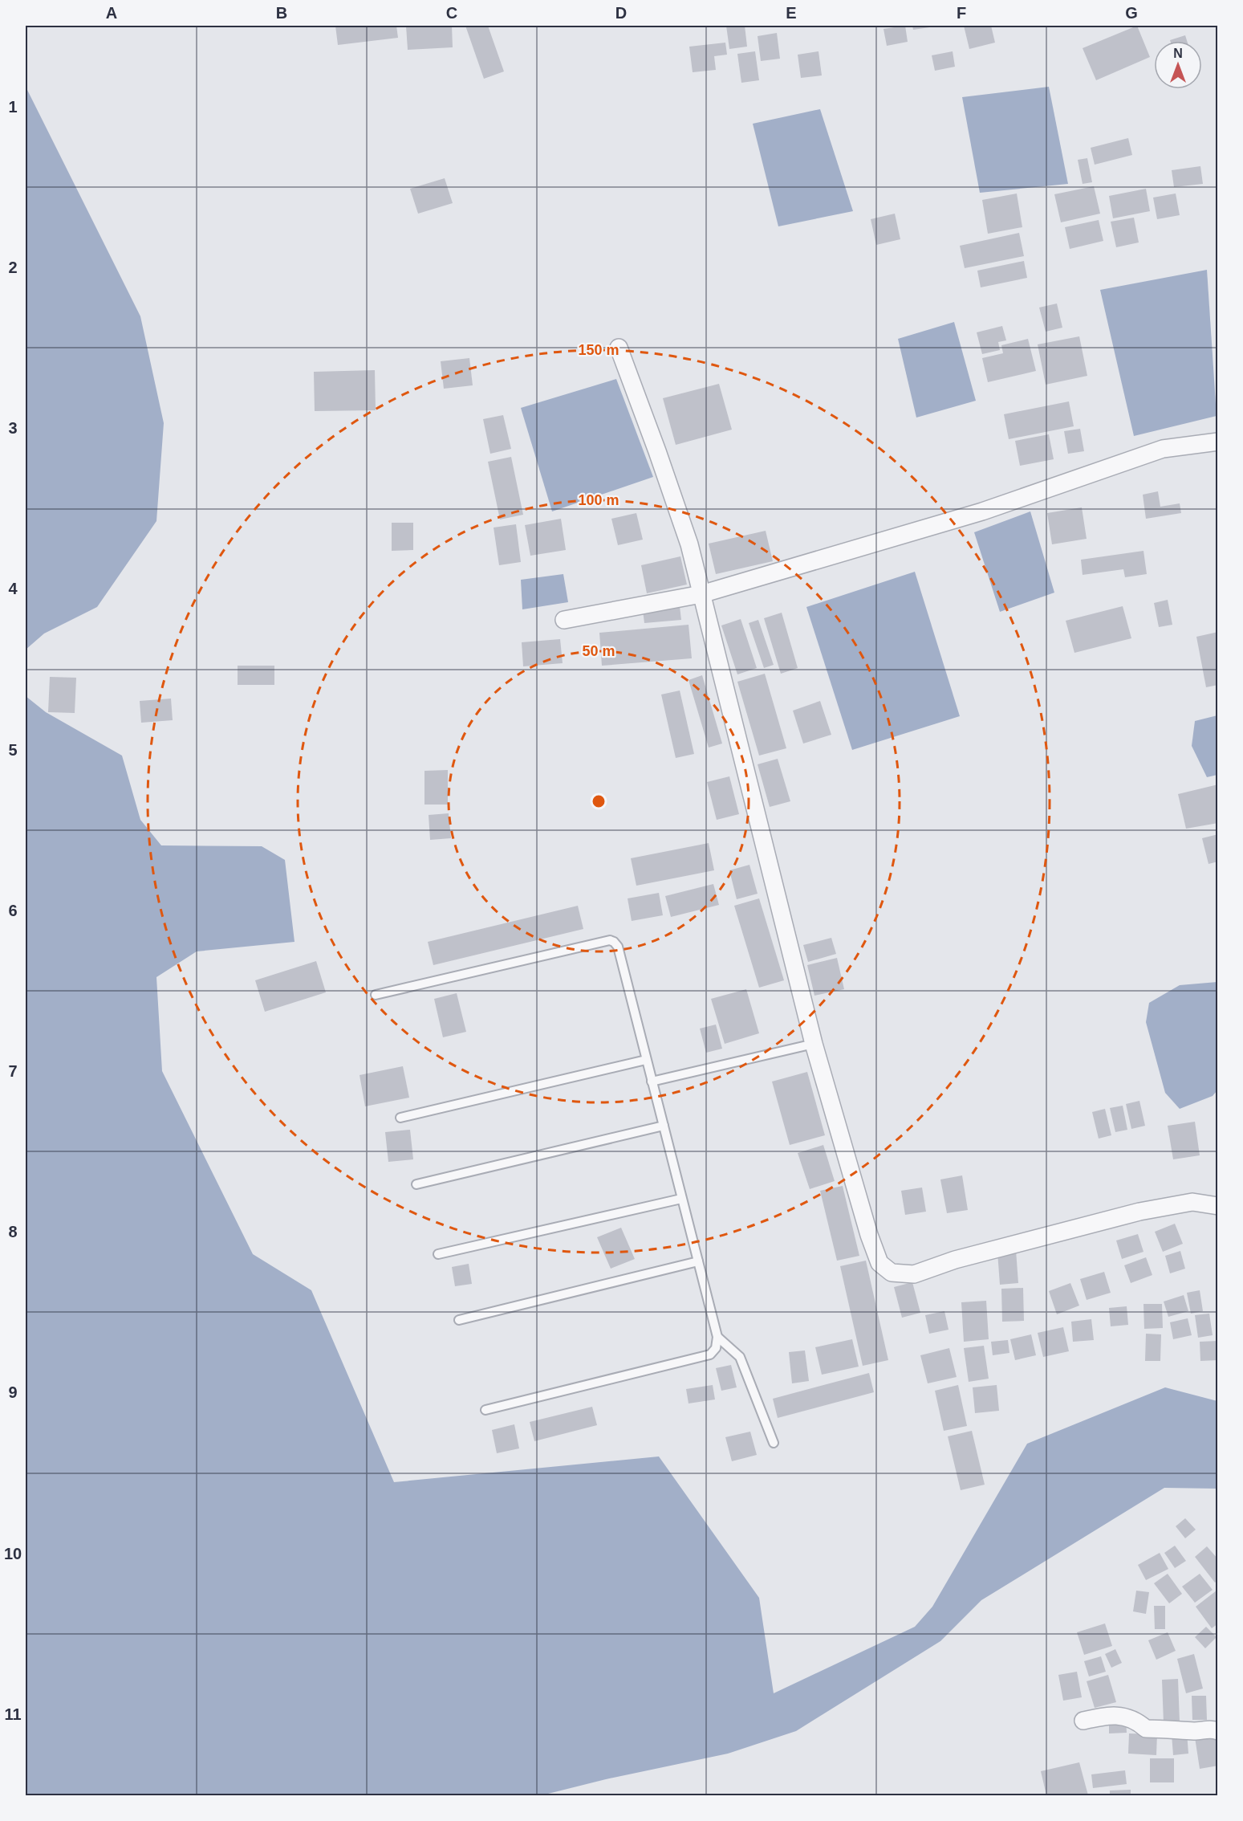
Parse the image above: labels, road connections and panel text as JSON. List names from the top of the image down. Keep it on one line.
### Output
{"north":"top","grid":{"columns":["A","B","C","D","E","F","G"],"rows":["1","2","3","4","5","6","7","8","9","10","11"]},"rings":["150 m","100 m","50 m"]}
